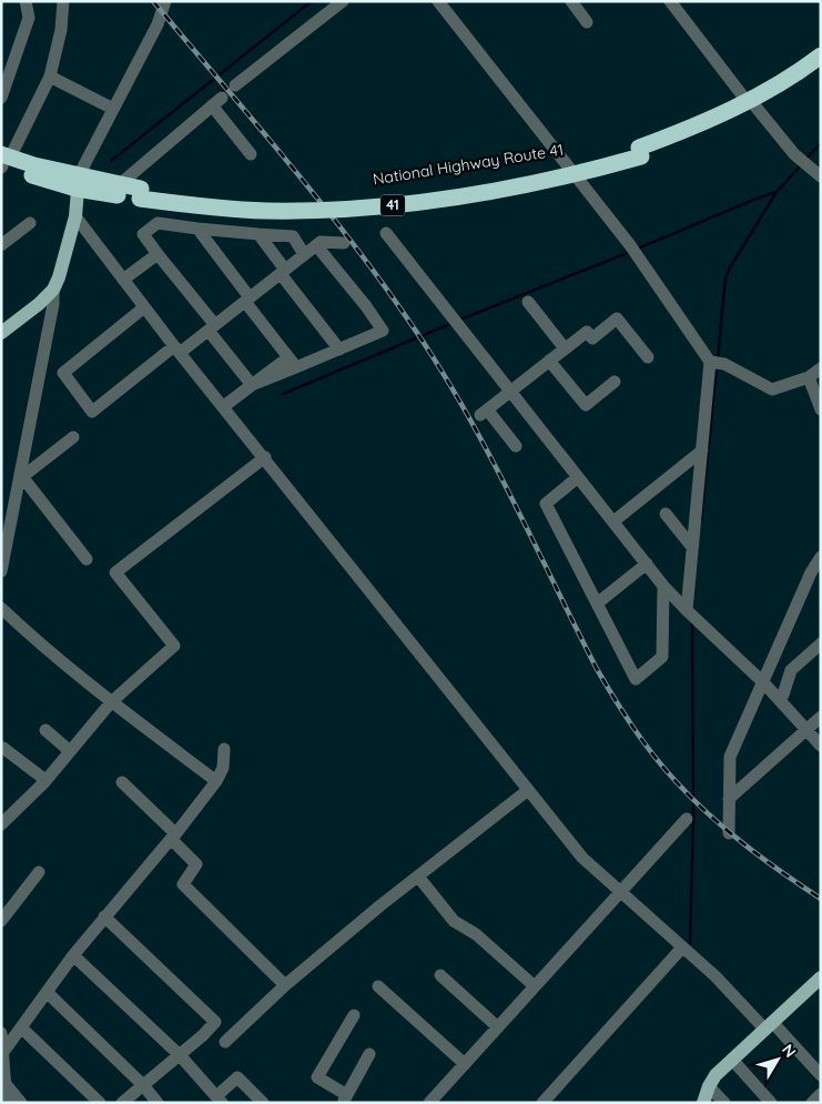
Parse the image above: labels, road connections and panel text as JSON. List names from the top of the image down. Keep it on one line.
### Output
{"streets":{"highway":["National Highway Route 41","41"]},"north":"top right"}
